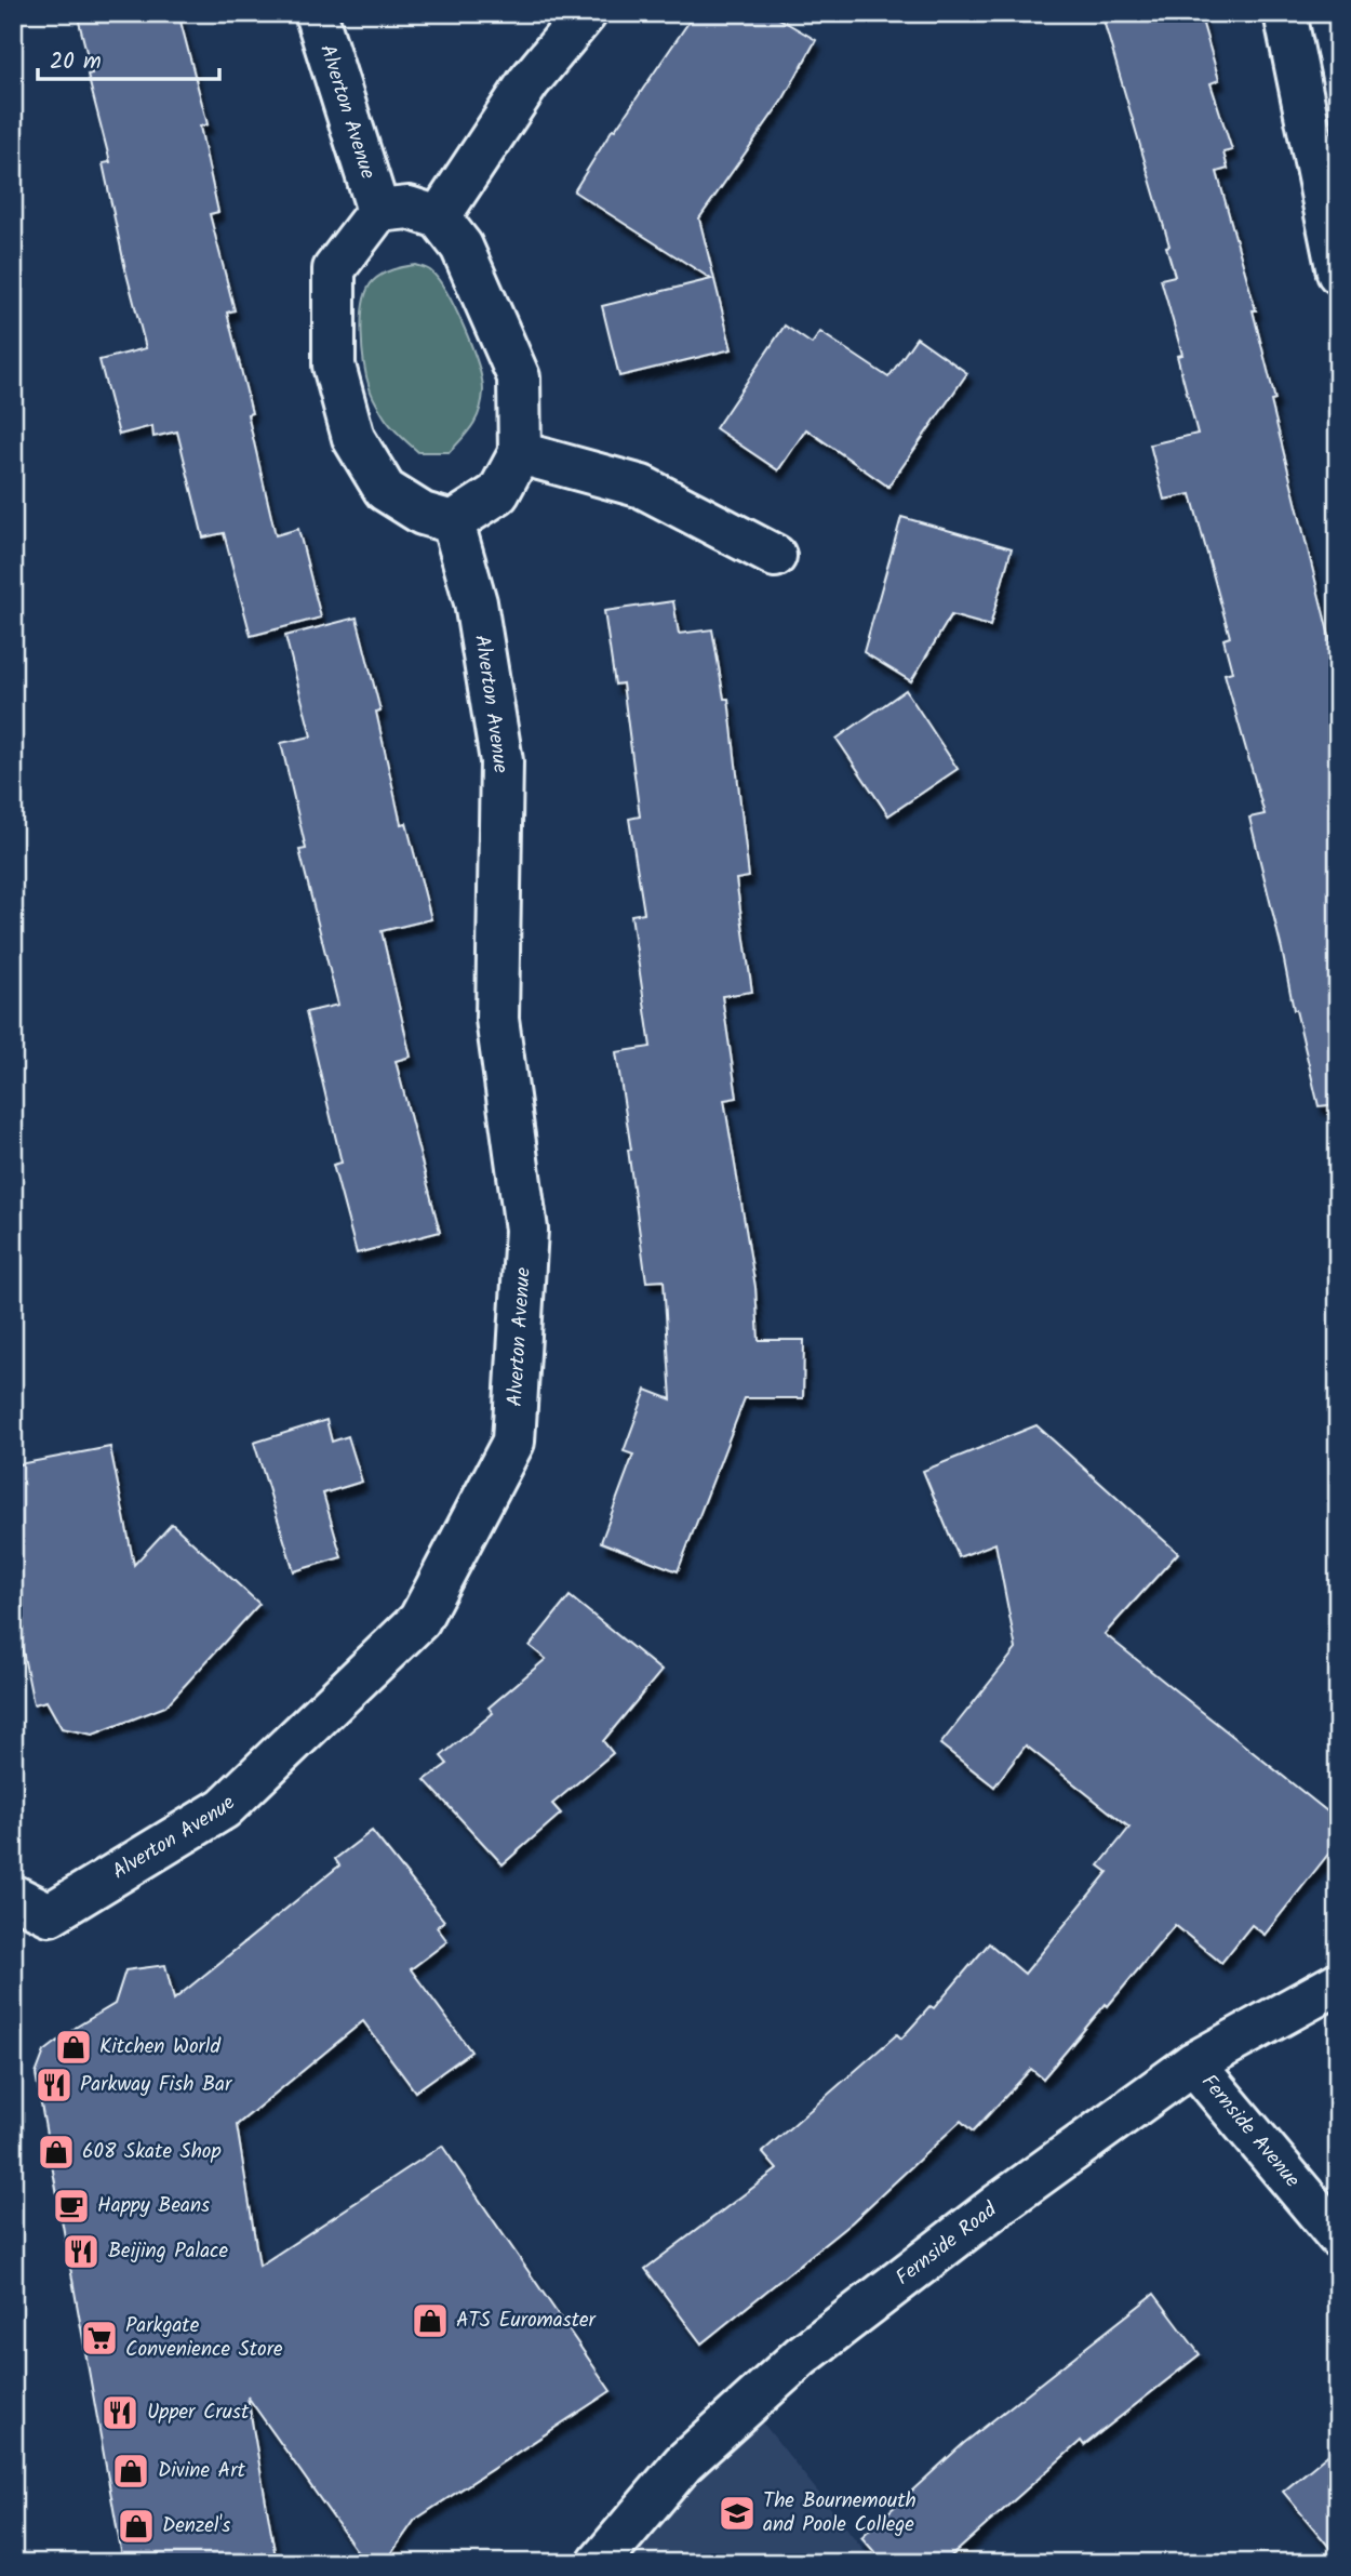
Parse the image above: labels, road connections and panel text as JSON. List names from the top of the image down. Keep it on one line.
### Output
{"streets":{"main road":["Alverton Avenue","Fernside Avenue","Fernside Road"]},"crossings":[["Fernside Avenue","Fernside Road"]],"places":{"shop":["Kitchen World","608 Skate Shop","ATS Euromaster","Divine Art","Denzel's"],"restaurant":["Parkway Fish Bar","Beijing Palace","Upper Crust"],"cafe":["Happy Beans"],"supermarket":["Parkgate Convenience Store"],"school or university":["The Bournemouth and Poole College"]},"scale_bar":"20 m"}
